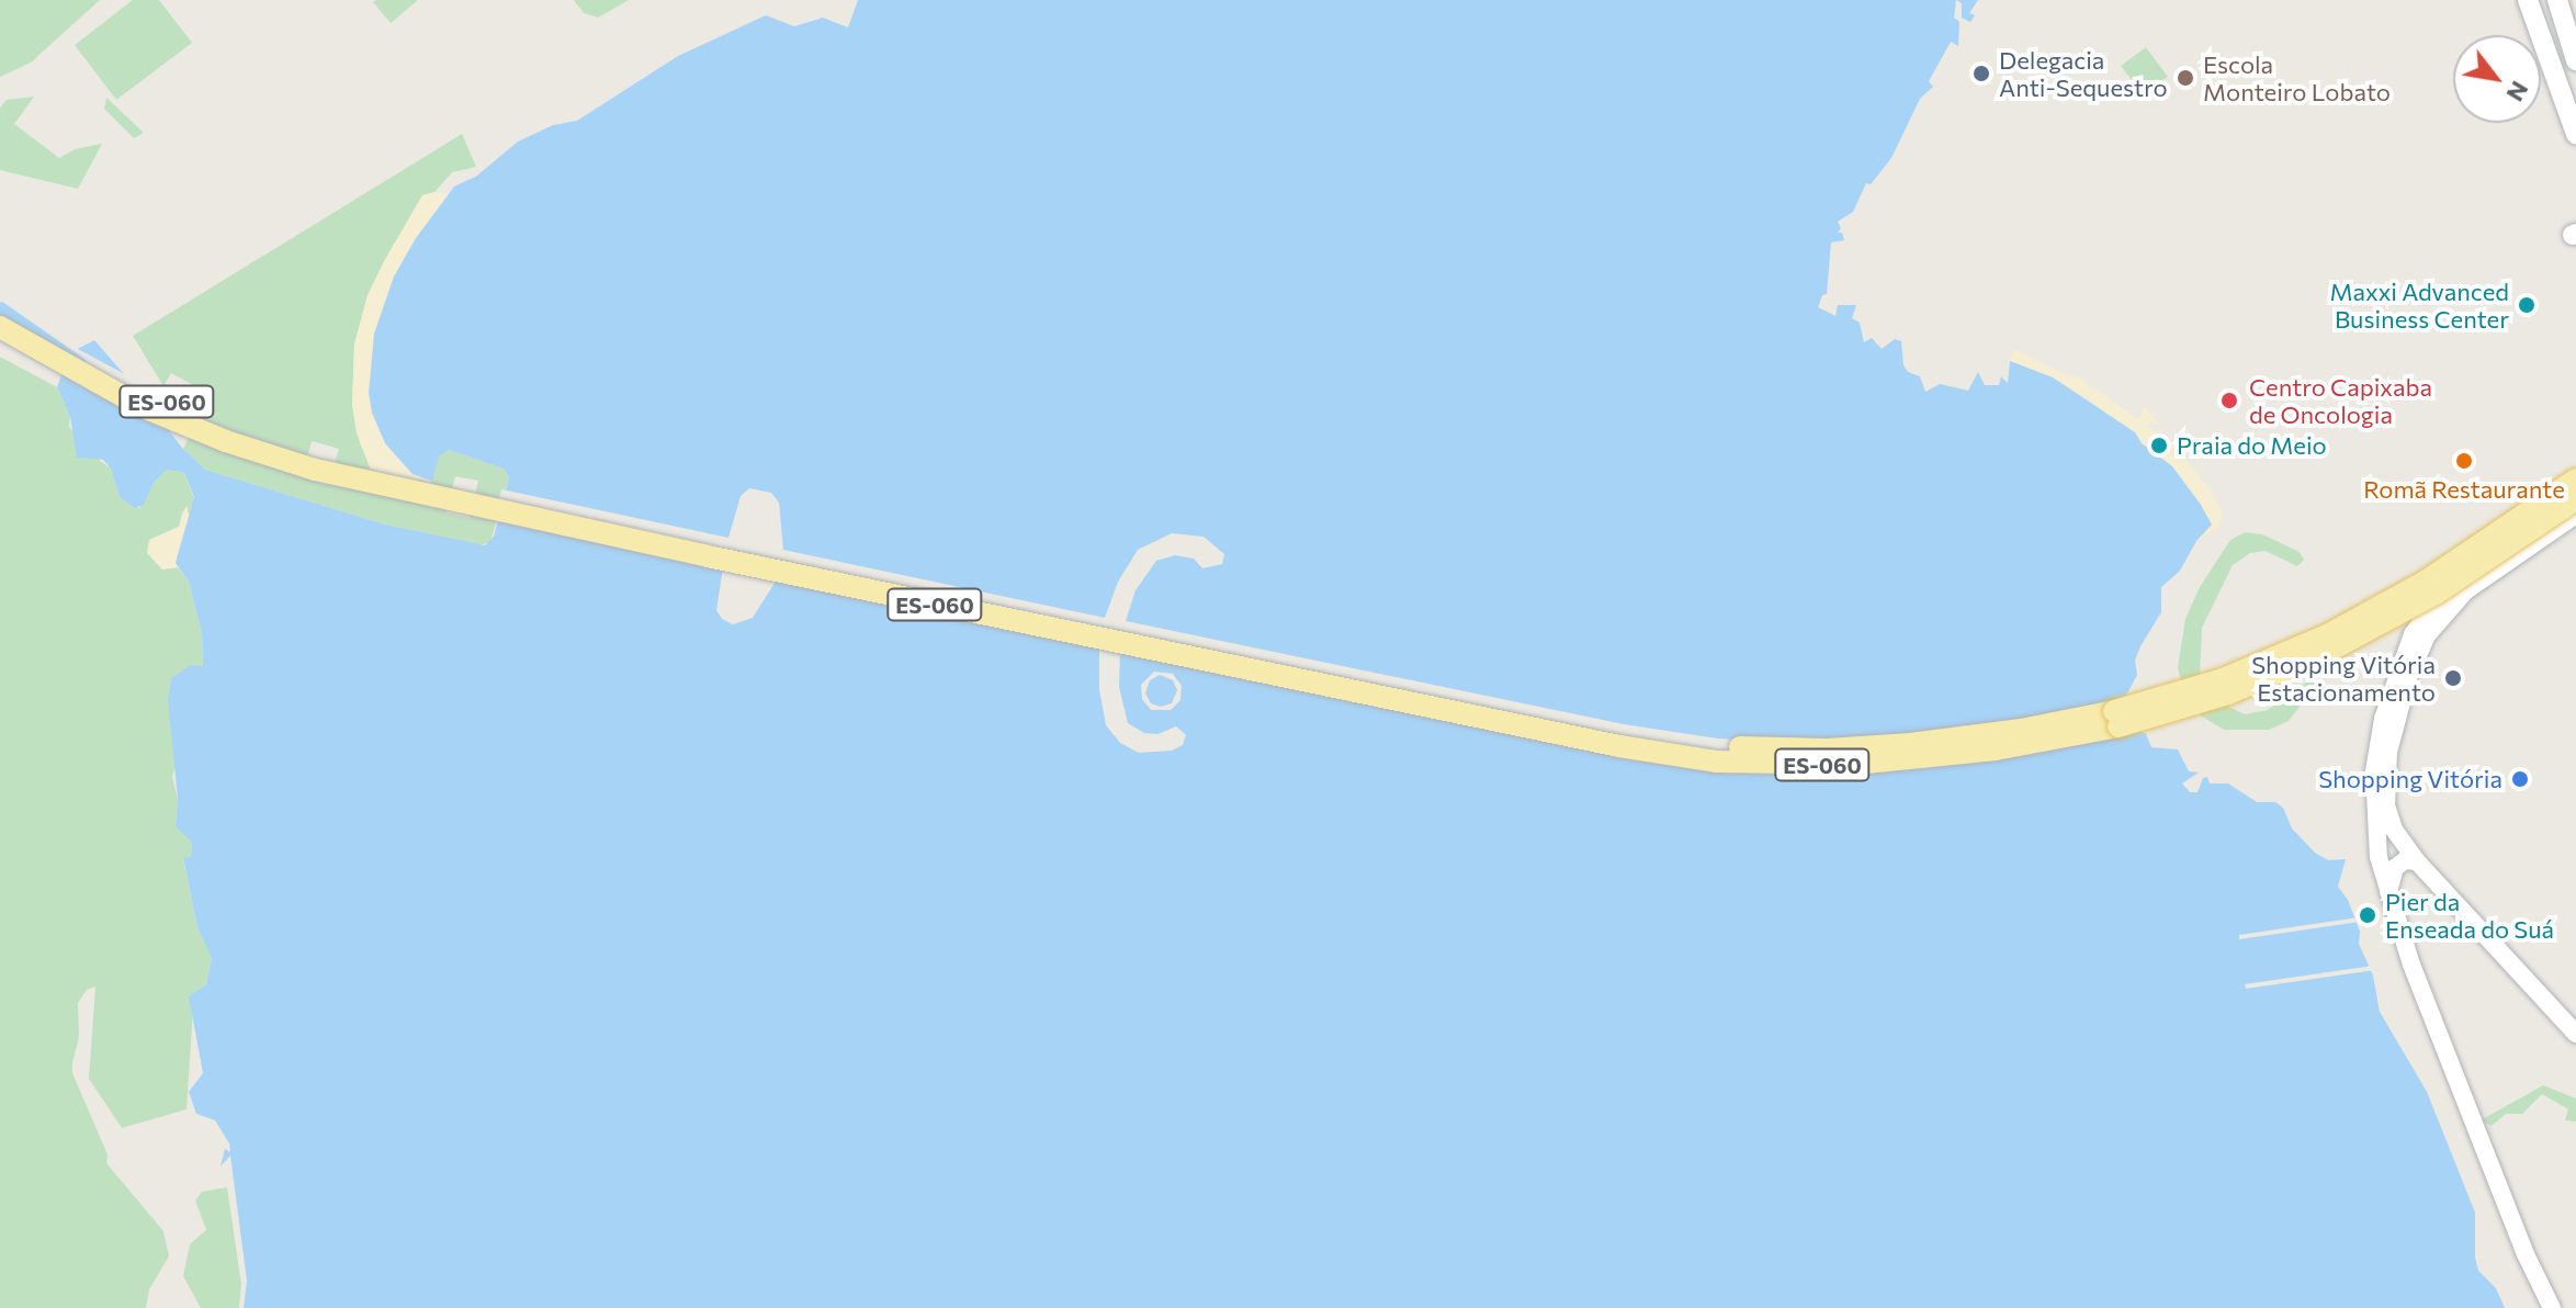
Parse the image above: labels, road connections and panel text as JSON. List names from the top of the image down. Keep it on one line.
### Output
{"streets":{"main road":["ES-060"]},"places":["Delegacia Anti-Sequestro","Escola Monteiro Lobato","Maxxi Advanced Business Center","Centro Capixaba de Oncologia","Praia do Meio","Romã Restaurante","Shopping Vitória Estacionamento","Shopping Vitória","Pier da Enseada do Suá"],"north":"bottom right"}
